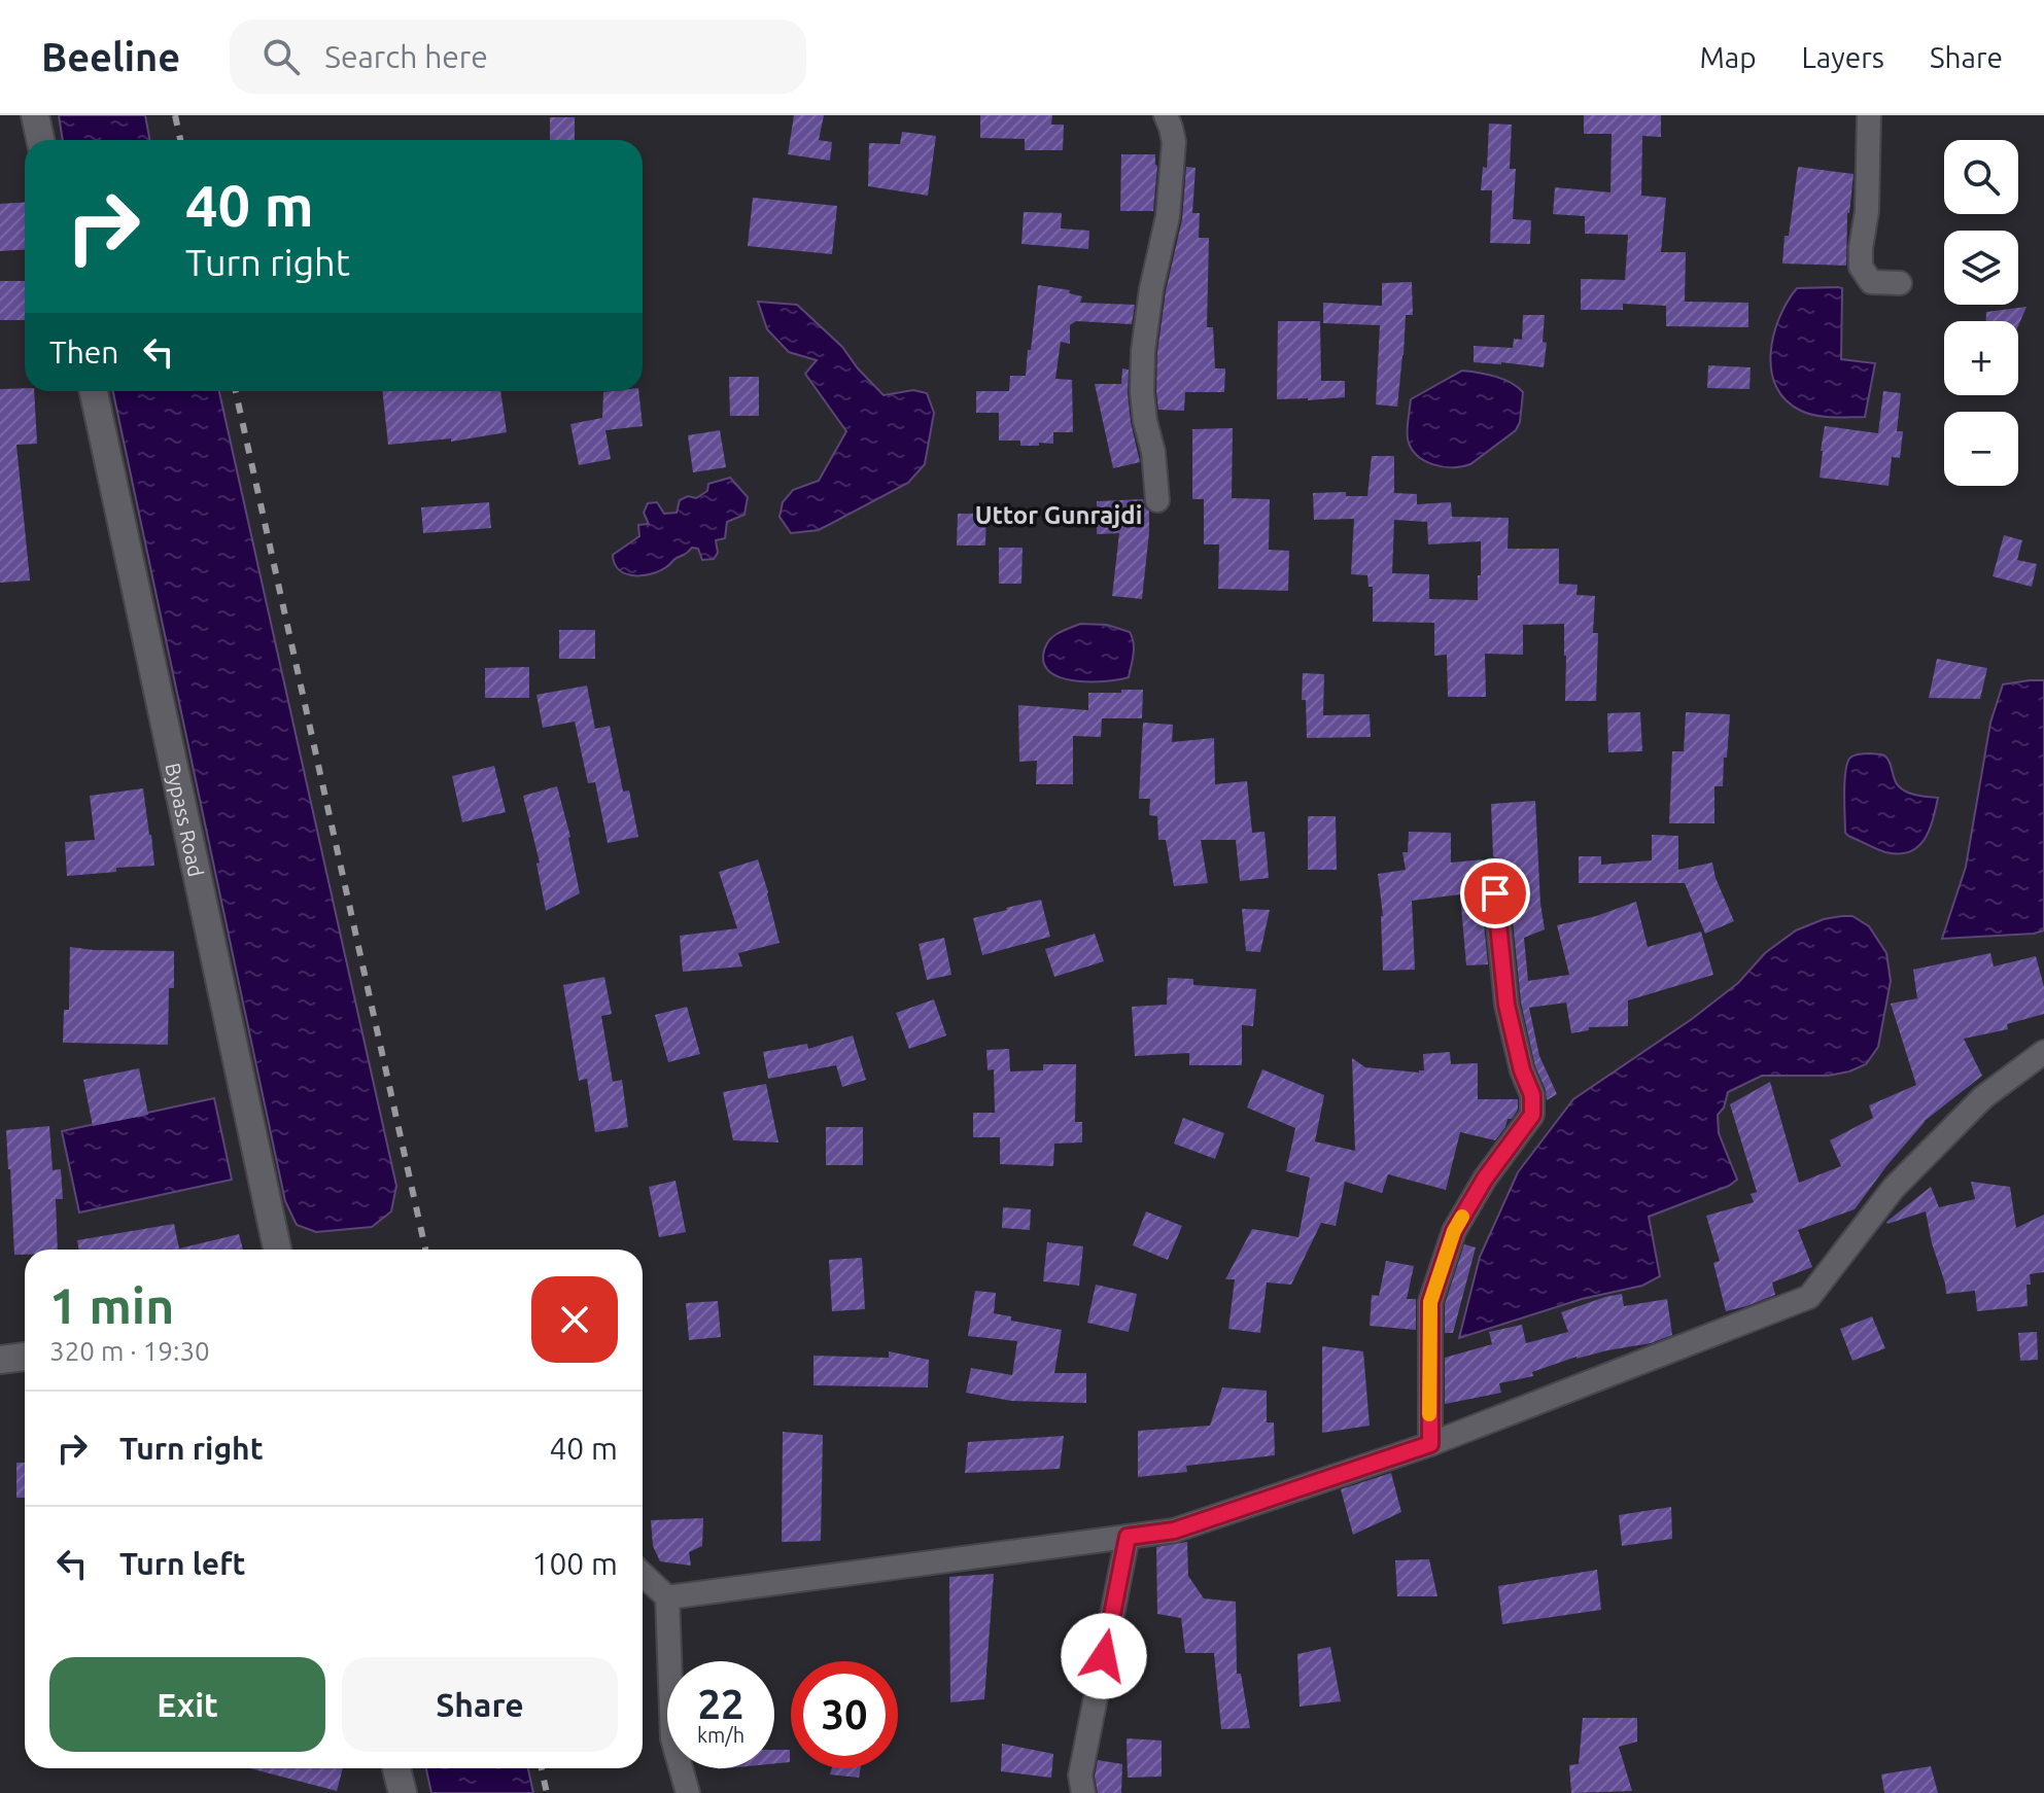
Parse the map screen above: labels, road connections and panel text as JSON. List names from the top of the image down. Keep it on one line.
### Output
{"streets":{"street":["Bypass Road"]},"districts":["Uttor Gunrajdi"],"page":{"header":"Beeline","search":"Search here","nav":["Map","Layers","Share"],"map_buttons":["+","−"],"turn":["40 m","Turn right"],"then":"Then","heading":["1 min","320 m · 19:30"],"list":[{"name":"Turn right","value":"40 m"},{"name":"Turn left","value":"100 m"}],"buttons":["Exit","Share"],"speed":"22 km/h","limit":"30"}}
